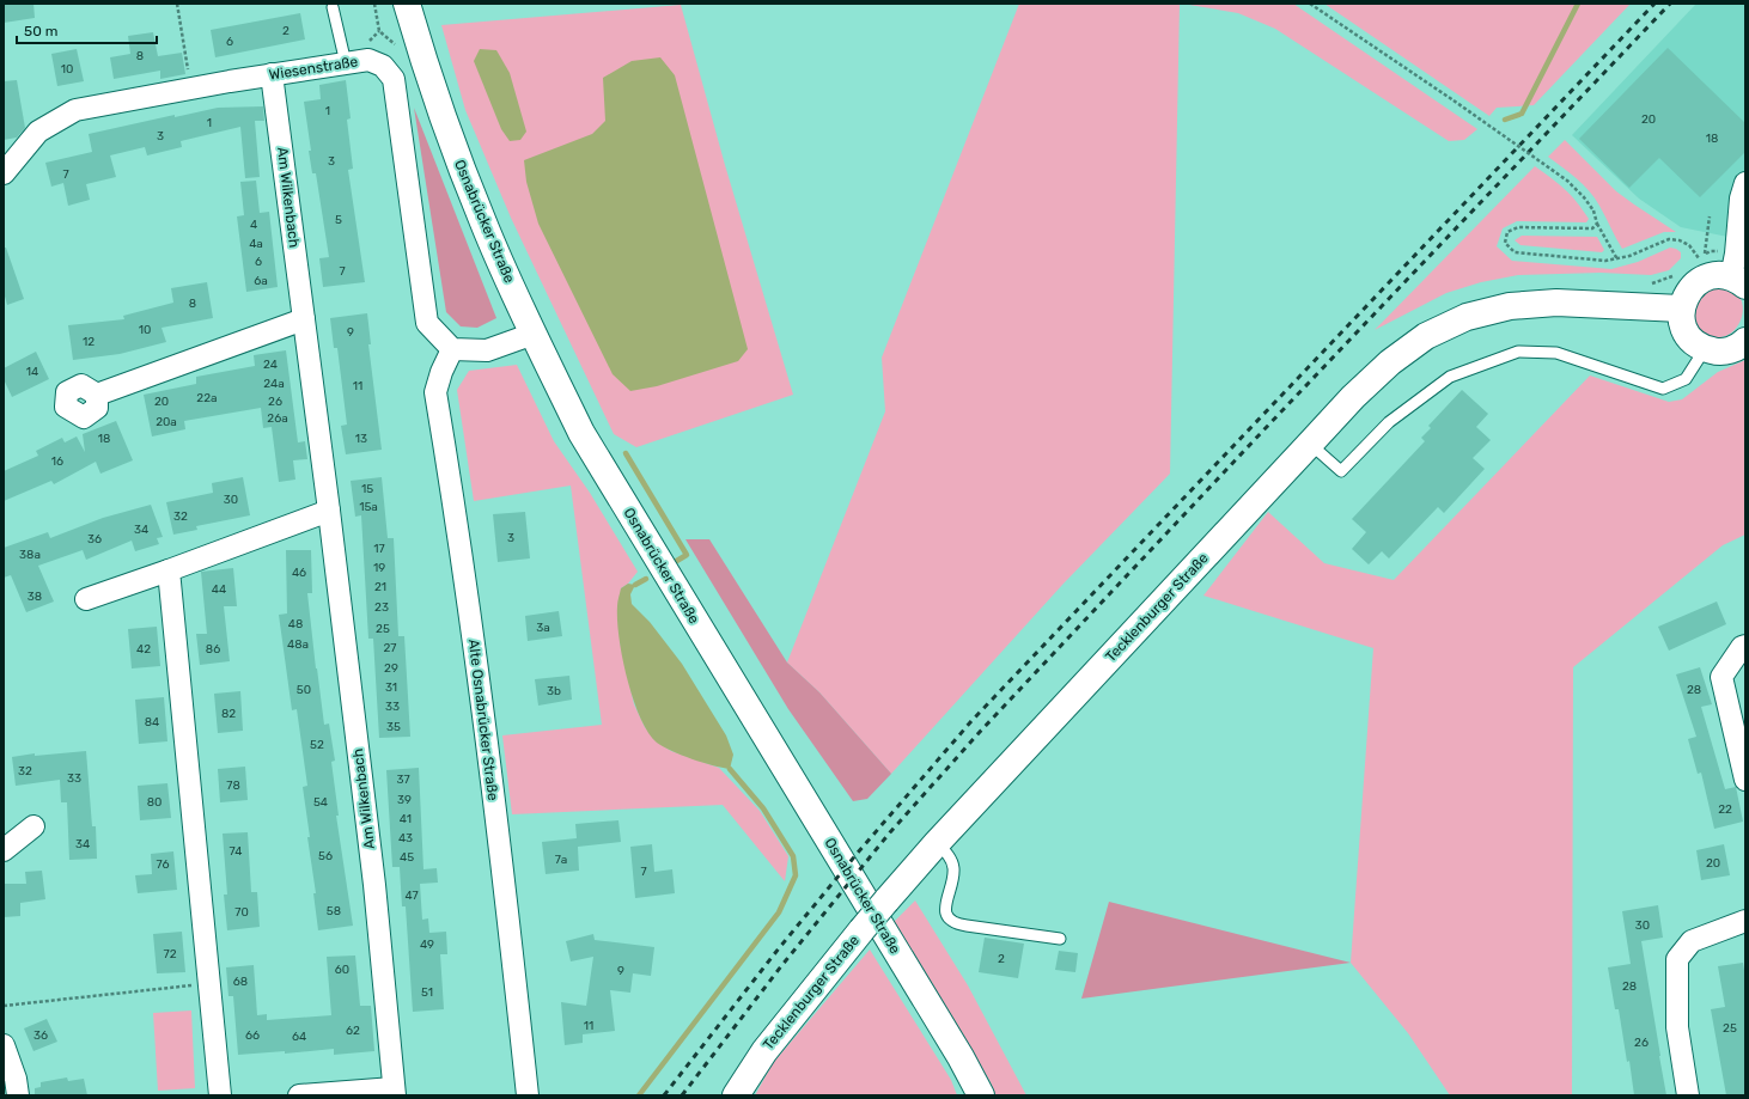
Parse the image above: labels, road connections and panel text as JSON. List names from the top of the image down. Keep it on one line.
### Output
{"streets":{"street":["Wiesenstraße","Am Wilkenbach","Osnabrücker Straße","Tecklenburger Straße","Alte Osnabrücker Straße"]},"crossings":[["Wiesenstraße","Am Wilkenbach"],["Wiesenstraße","Alte Osnabrücker Straße"]],"house_numbers":["2","6","8","10","1","20","1","3","18","3","7","5","4","4a","6","7","6a","8","10","9","12","24","14","24a","11","22a","20","26","26a","20a","18","13","16","15","30","15a","32","34","3","36","17","38a","19","46","21","44","38","23","48","3a","25","48a","27","42","86","29","31","50","28","3b","33","82","84","35","52","32","33","37","78","39","80","54","22","41","43","34","74","56","45","7a","20","76","7","47","58","70","30","49","72","2","60","9","68","28","51","11","25","62","36","66","64","26"],"scale_bar":"50 m"}
